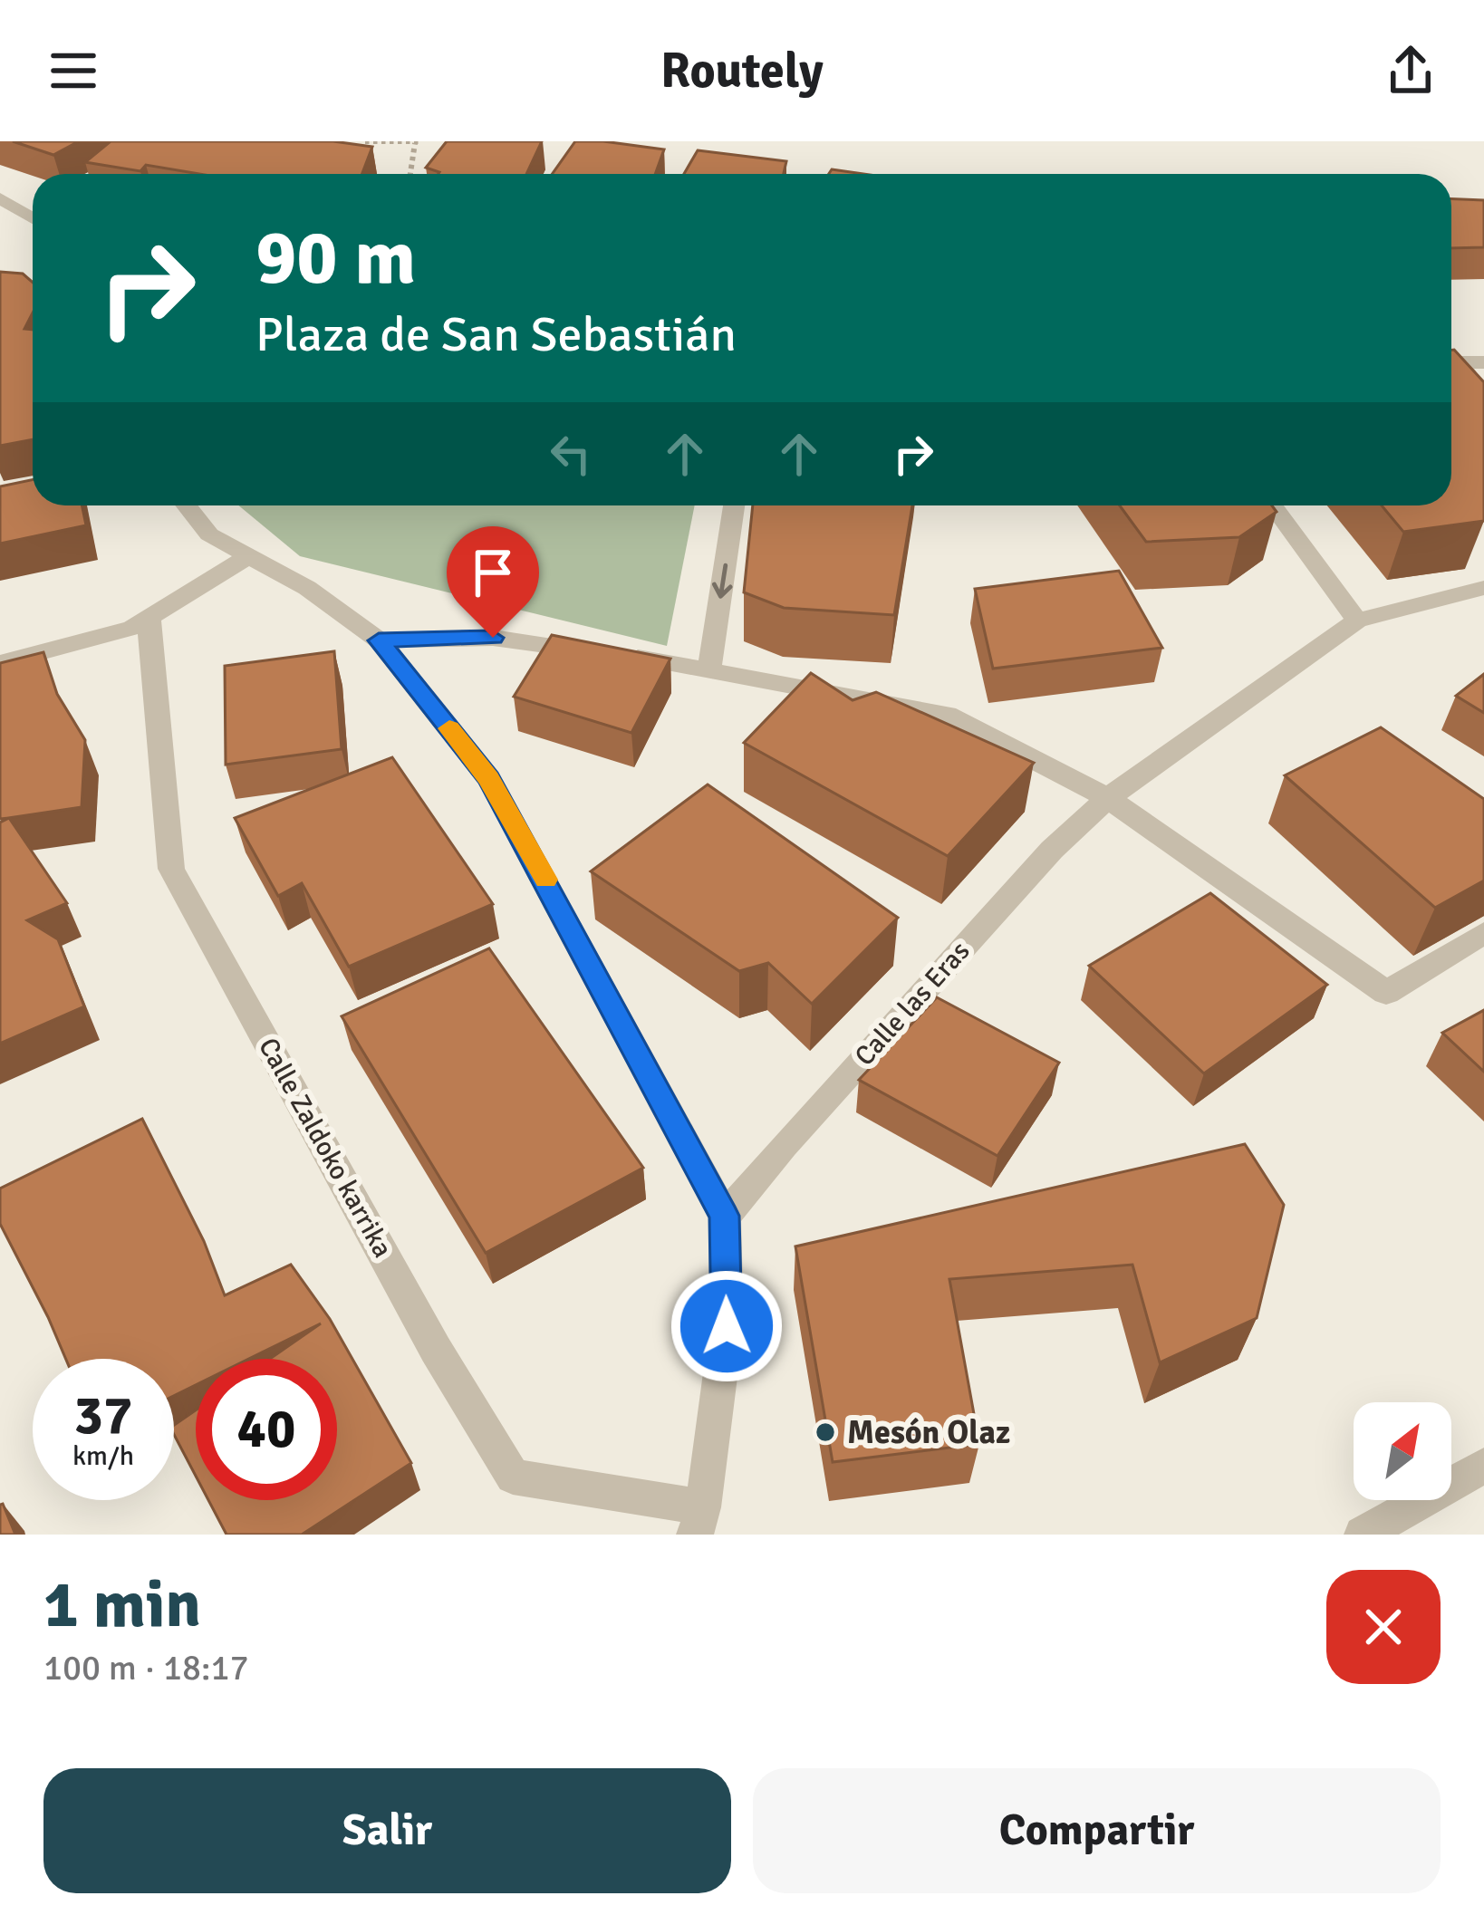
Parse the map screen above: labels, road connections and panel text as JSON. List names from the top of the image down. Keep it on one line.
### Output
{"streets":{"street":["Calle las Eras","Calle Zaldoko karrika"]},"places":["Mesón Olaz"],"north":"top right","page":{"header":"Routely","turn":["90 m","Plaza de San Sebastián"],"speed":"37 km/h","limit":"40","heading":["1 min","100 m · 18:17"],"buttons":["Salir","Compartir"]}}
